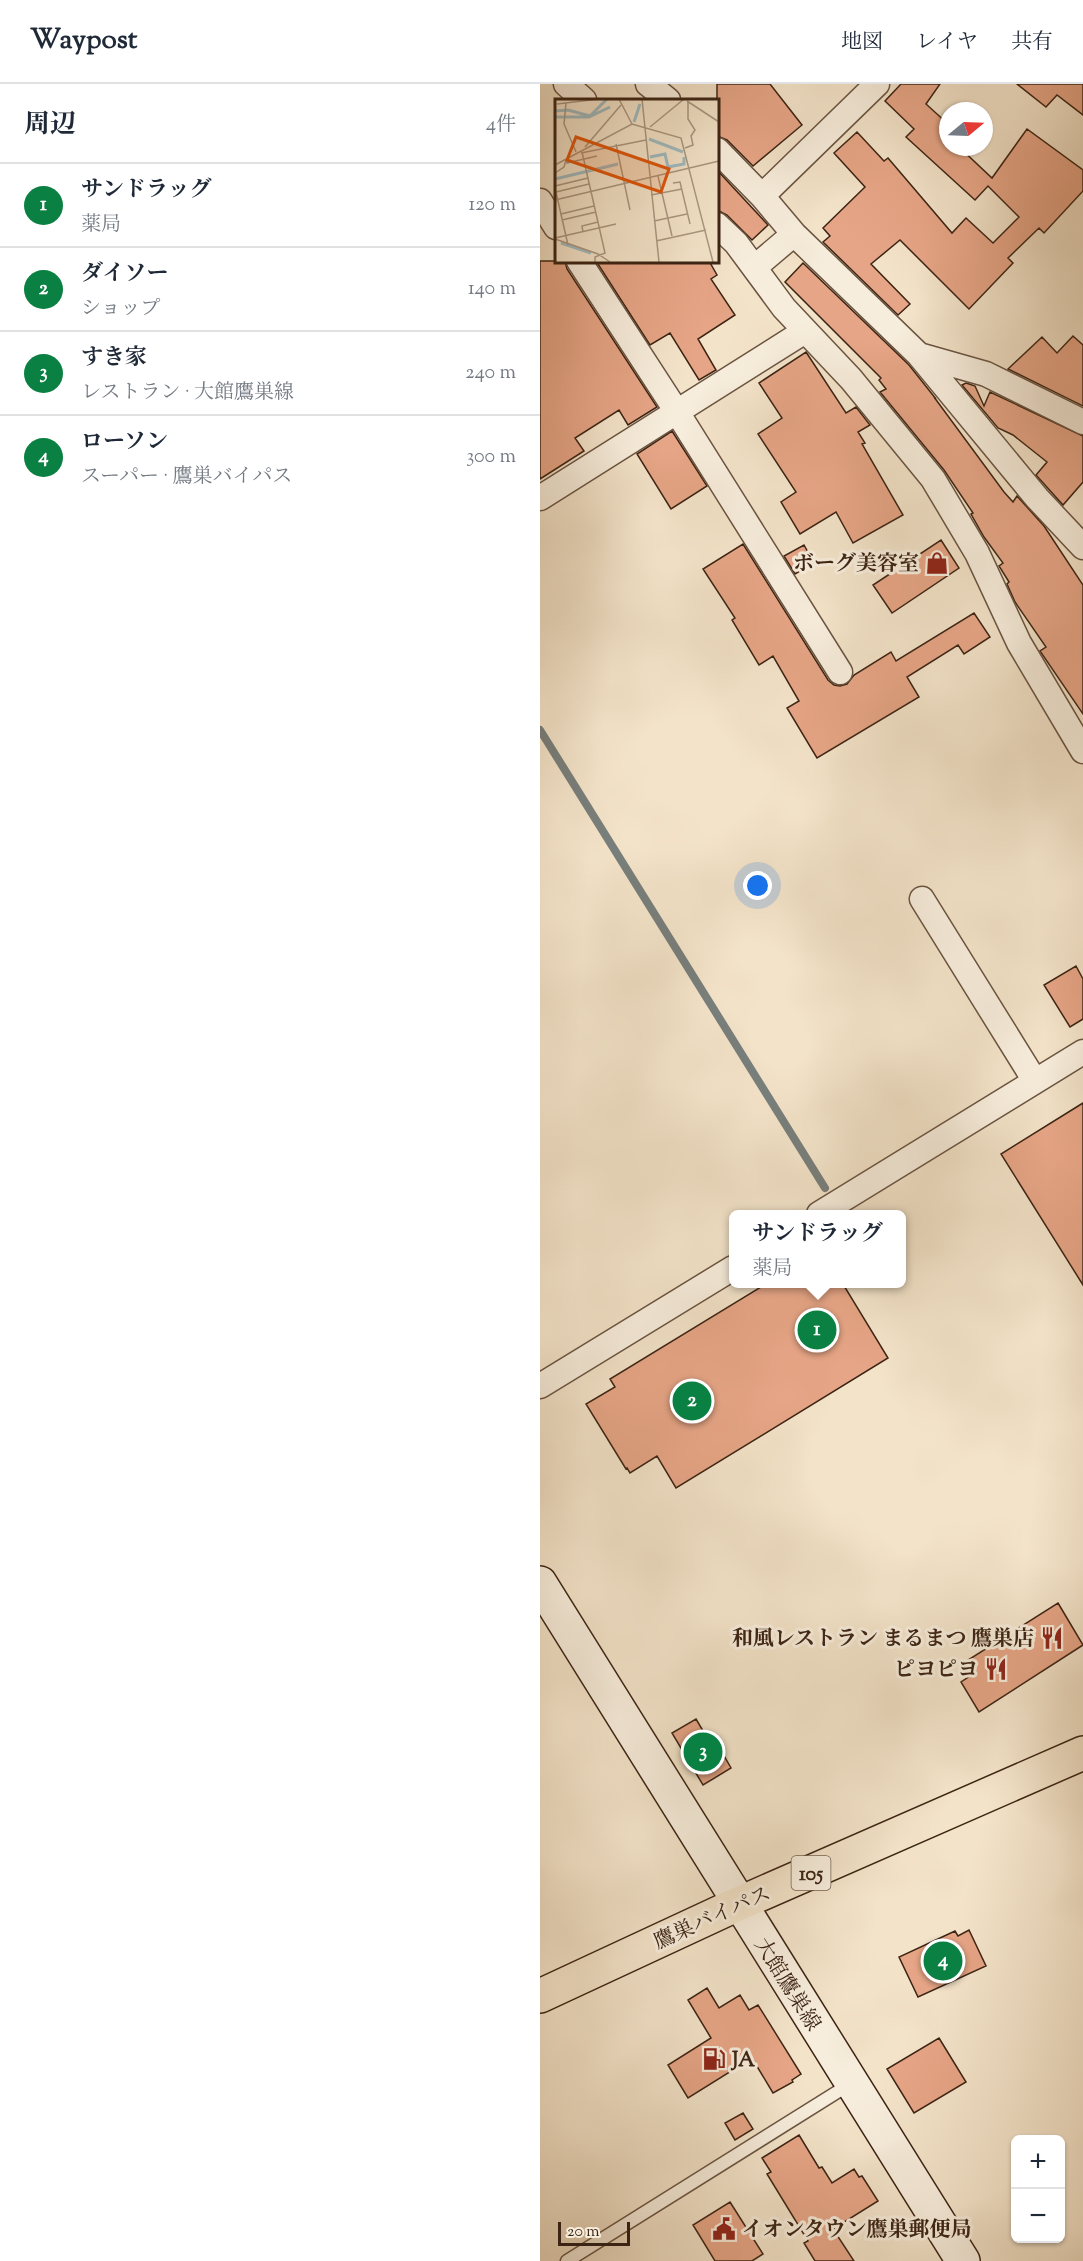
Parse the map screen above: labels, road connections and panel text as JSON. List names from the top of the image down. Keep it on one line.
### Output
{"streets":{"highway":["105","鷹巣バイパス"],"main road":["大館鷹巣線"]},"crossings":[["鷹巣バイパス","大館鷹巣線"]],"places":{"shop":["ボーグ美容室"],"restaurant":["和風レストラン まるまつ 鷹巣店","ピヨピヨ"],"fuel station":["JA"],"public building":["イオンタウン鷹巣郵便局"]},"scale_bar":"20 m","north":"right","page":{"header":"Waypost","nav":["地図","レイヤ","共有"],"heading":["周辺","4件"],"list":[{"mark":"1","name":"サンドラッグ","note":"薬局","value":"120 m"},{"mark":"2","name":"ダイソー","note":"ショップ","value":"140 m"},{"mark":"3","name":"すき家","note":"レストラン · 大館鷹巣線","value":"240 m"},{"mark":"4","name":"ローソン","note":"スーパー · 鷹巣バイパス","value":"300 m"}],"popup":["サンドラッグ","薬局"],"pins":["1","2","3","4"],"map_buttons":["+","−"],"scale":"20 m"}}
